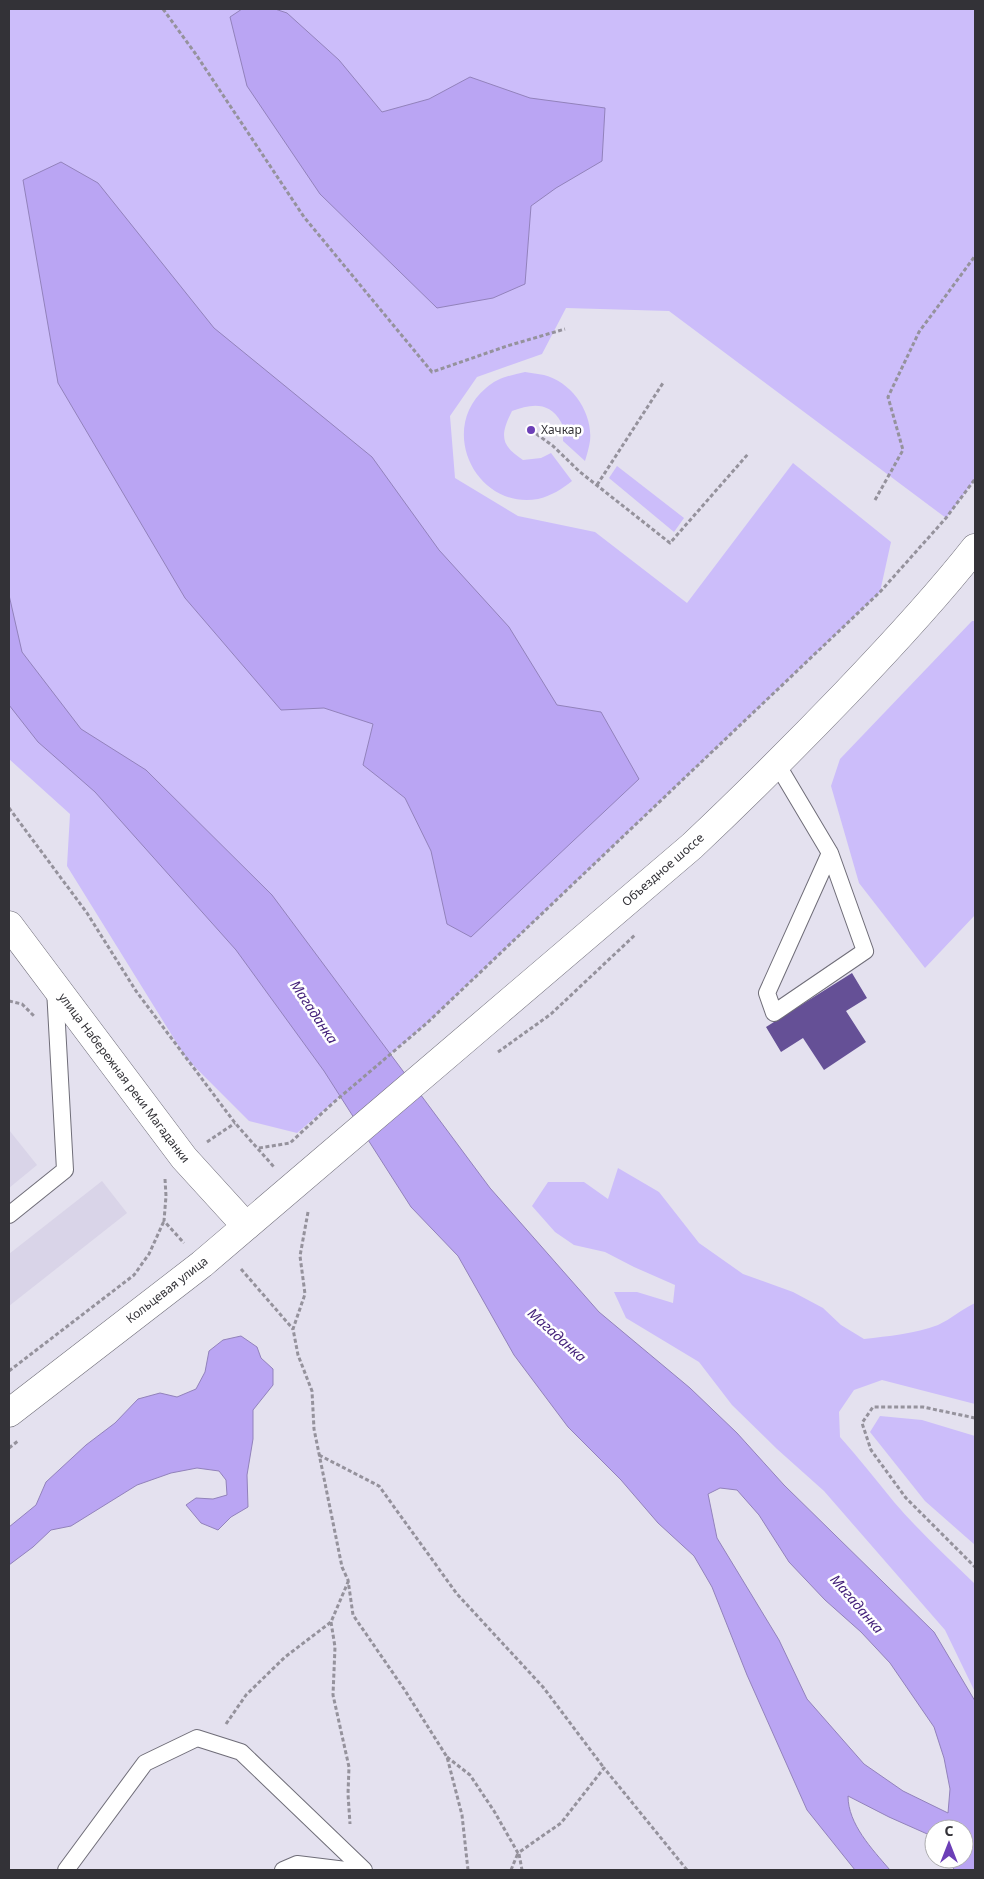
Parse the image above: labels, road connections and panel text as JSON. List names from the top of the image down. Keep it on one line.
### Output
{"streets":{"street":["Объездное шоссе","улица Набережная реки Магаданки","Кольцевая улица"]},"crossings":[["Объездное шоссе","Кольцевая улица"],["улица Набережная реки Магаданки","Кольцевая улица"]],"water":["Магаданка"],"places":["Хачкар"],"north":"top"}
